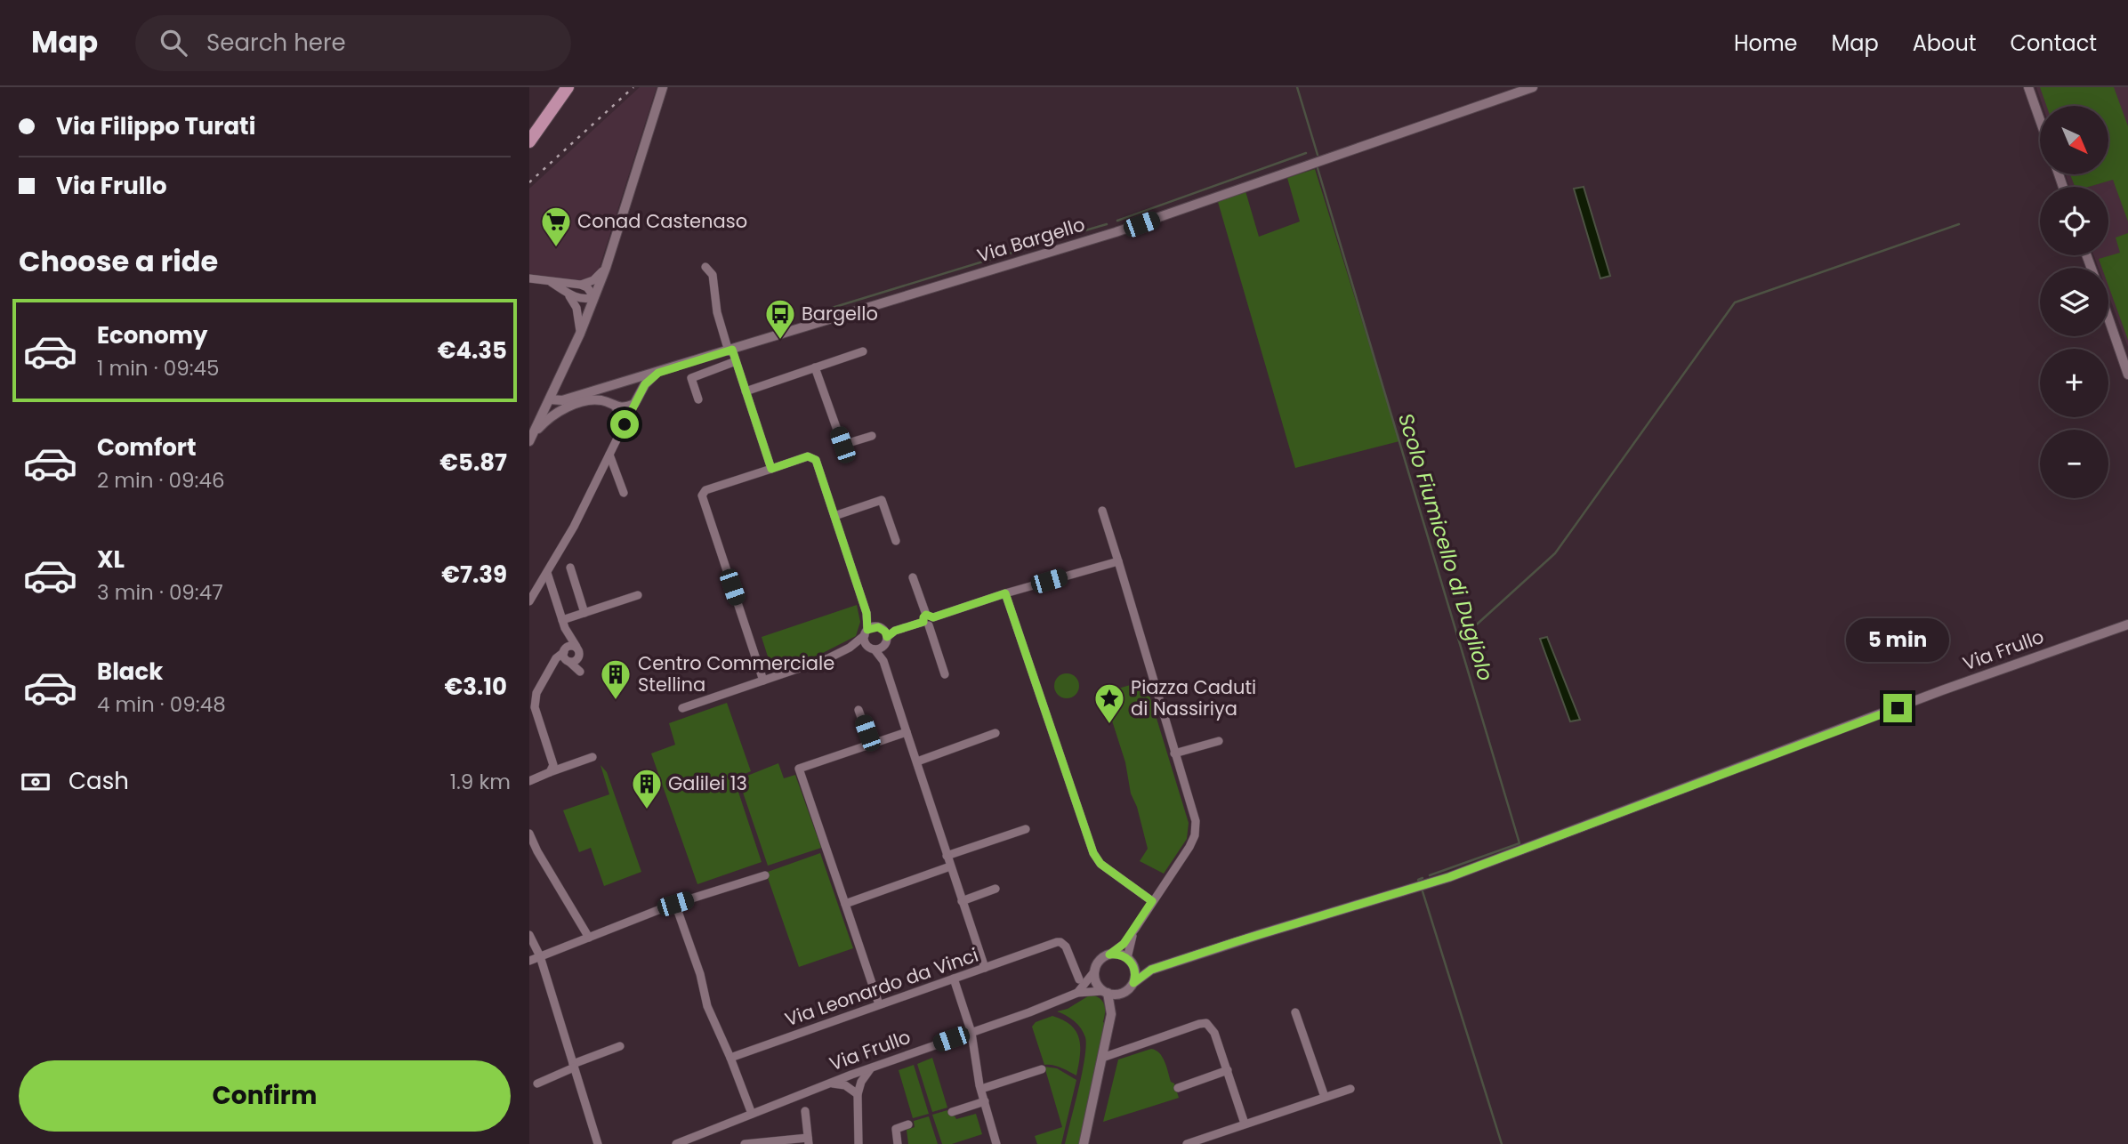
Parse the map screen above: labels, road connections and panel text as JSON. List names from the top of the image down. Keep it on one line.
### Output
{"streets":{"street":["Via Bargello","Via Frullo","Via Leonardo da Vinci"]},"water":["Scolo Fiumicello di Dugliolo"],"places":{"supermarket":["Conad Castenaso"],"bus stop":["Bargello"],"building":["Centro Commerciale Stellina","Galilei 13"],"place":["Piazza Caduti di Nassiriya"]},"north":"bottom right","page":{"header":"Map","search":"Search here","nav":["Home","Map","About","Contact"],"banner":["Via Filippo Turati","Via Frullo"],"map_buttons":["+","−"],"heading":"Choose a ride","list":[{"name":"Economy","note":"1 min · 09:45","value":"€4.35"},{"name":"Comfort","note":"2 min · 09:46","value":"€5.87"},{"name":"XL","note":"3 min · 09:47","value":"€7.39"},{"name":"Black","note":"4 min · 09:48","value":"€3.10"}],"bubble":"5 min","pay":["Cash","1.9 km"],"buttons":"Confirm"}}
